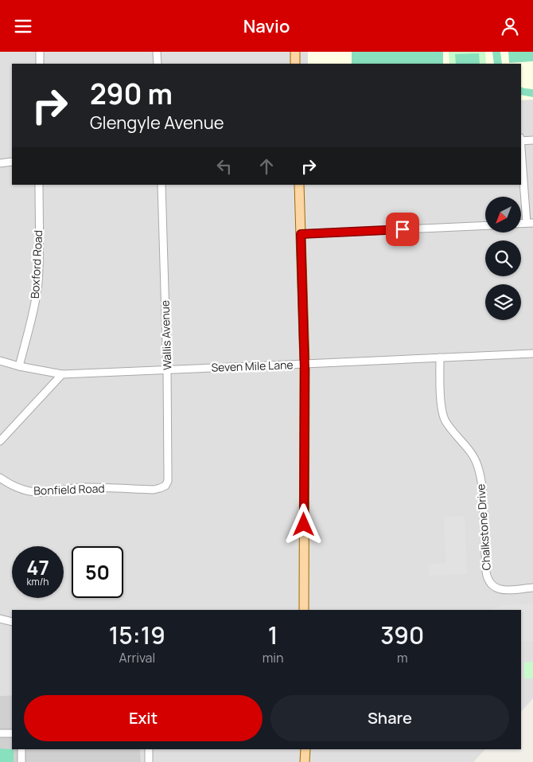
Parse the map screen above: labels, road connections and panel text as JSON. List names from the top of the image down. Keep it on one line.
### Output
{"streets":{"street":["Boxford Road","Wallis Avenue","Seven Mile Lane","Bonfield Road","Chalkstone Drive"]},"crossings":[["Boxford Road","Seven Mile Lane"],["Wallis Avenue","Seven Mile Lane"],["Wallis Avenue","Bonfield Road"],["Seven Mile Lane","Chalkstone Drive"]],"north":"bottom left","page":{"header":"Navio","turn":["290 m","Glengyle Avenue"],"speed":"47 km/h","limit":"50","eta":["15:19","Arrival","1","min","390","m"],"buttons":["Exit","Share"]}}
